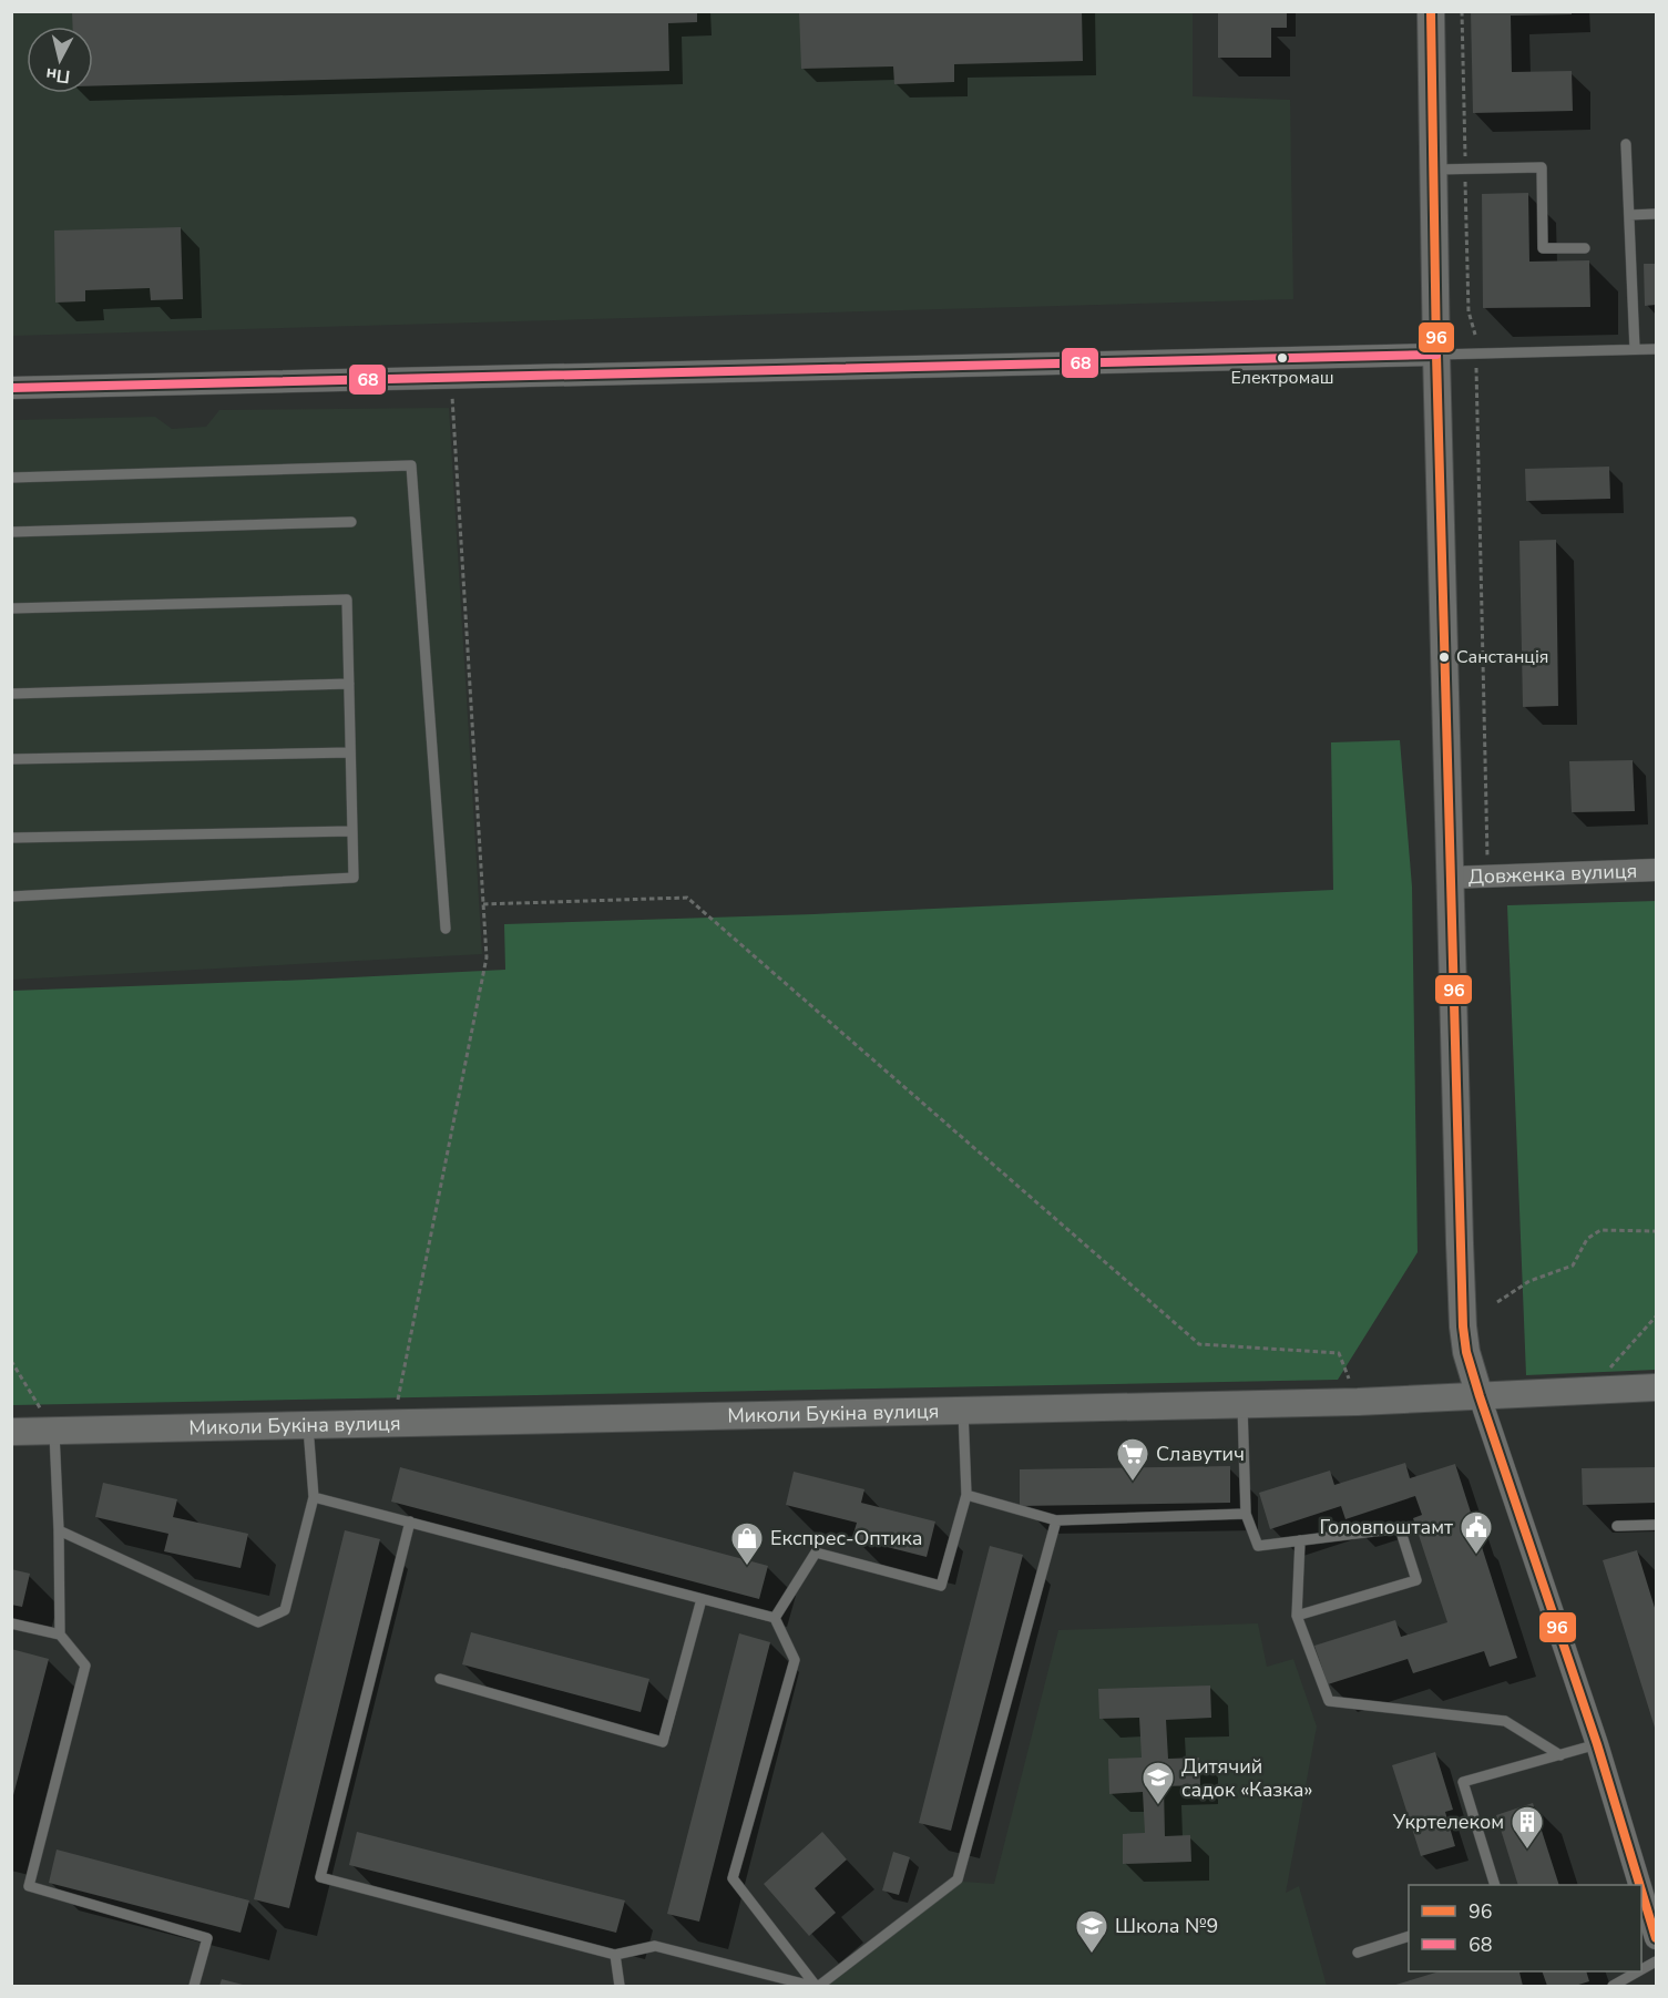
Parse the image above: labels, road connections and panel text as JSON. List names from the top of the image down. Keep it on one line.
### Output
{"streets":{"street":["Довженка вулиця","Миколи Букіна вулиця"]},"places":{"other":["Електромаш","Санстанція"],"supermarket":["Славутич"],"public building":["Головпоштамт"],"shop":["Експрес-Оптика"],"school or university":["Дитячий садок «Казка»","Школа №9"],"building":["Укртелеком"]},"lines":["transit line 96","transit line 68"],"legend":["96","68"],"north":"bottom"}
